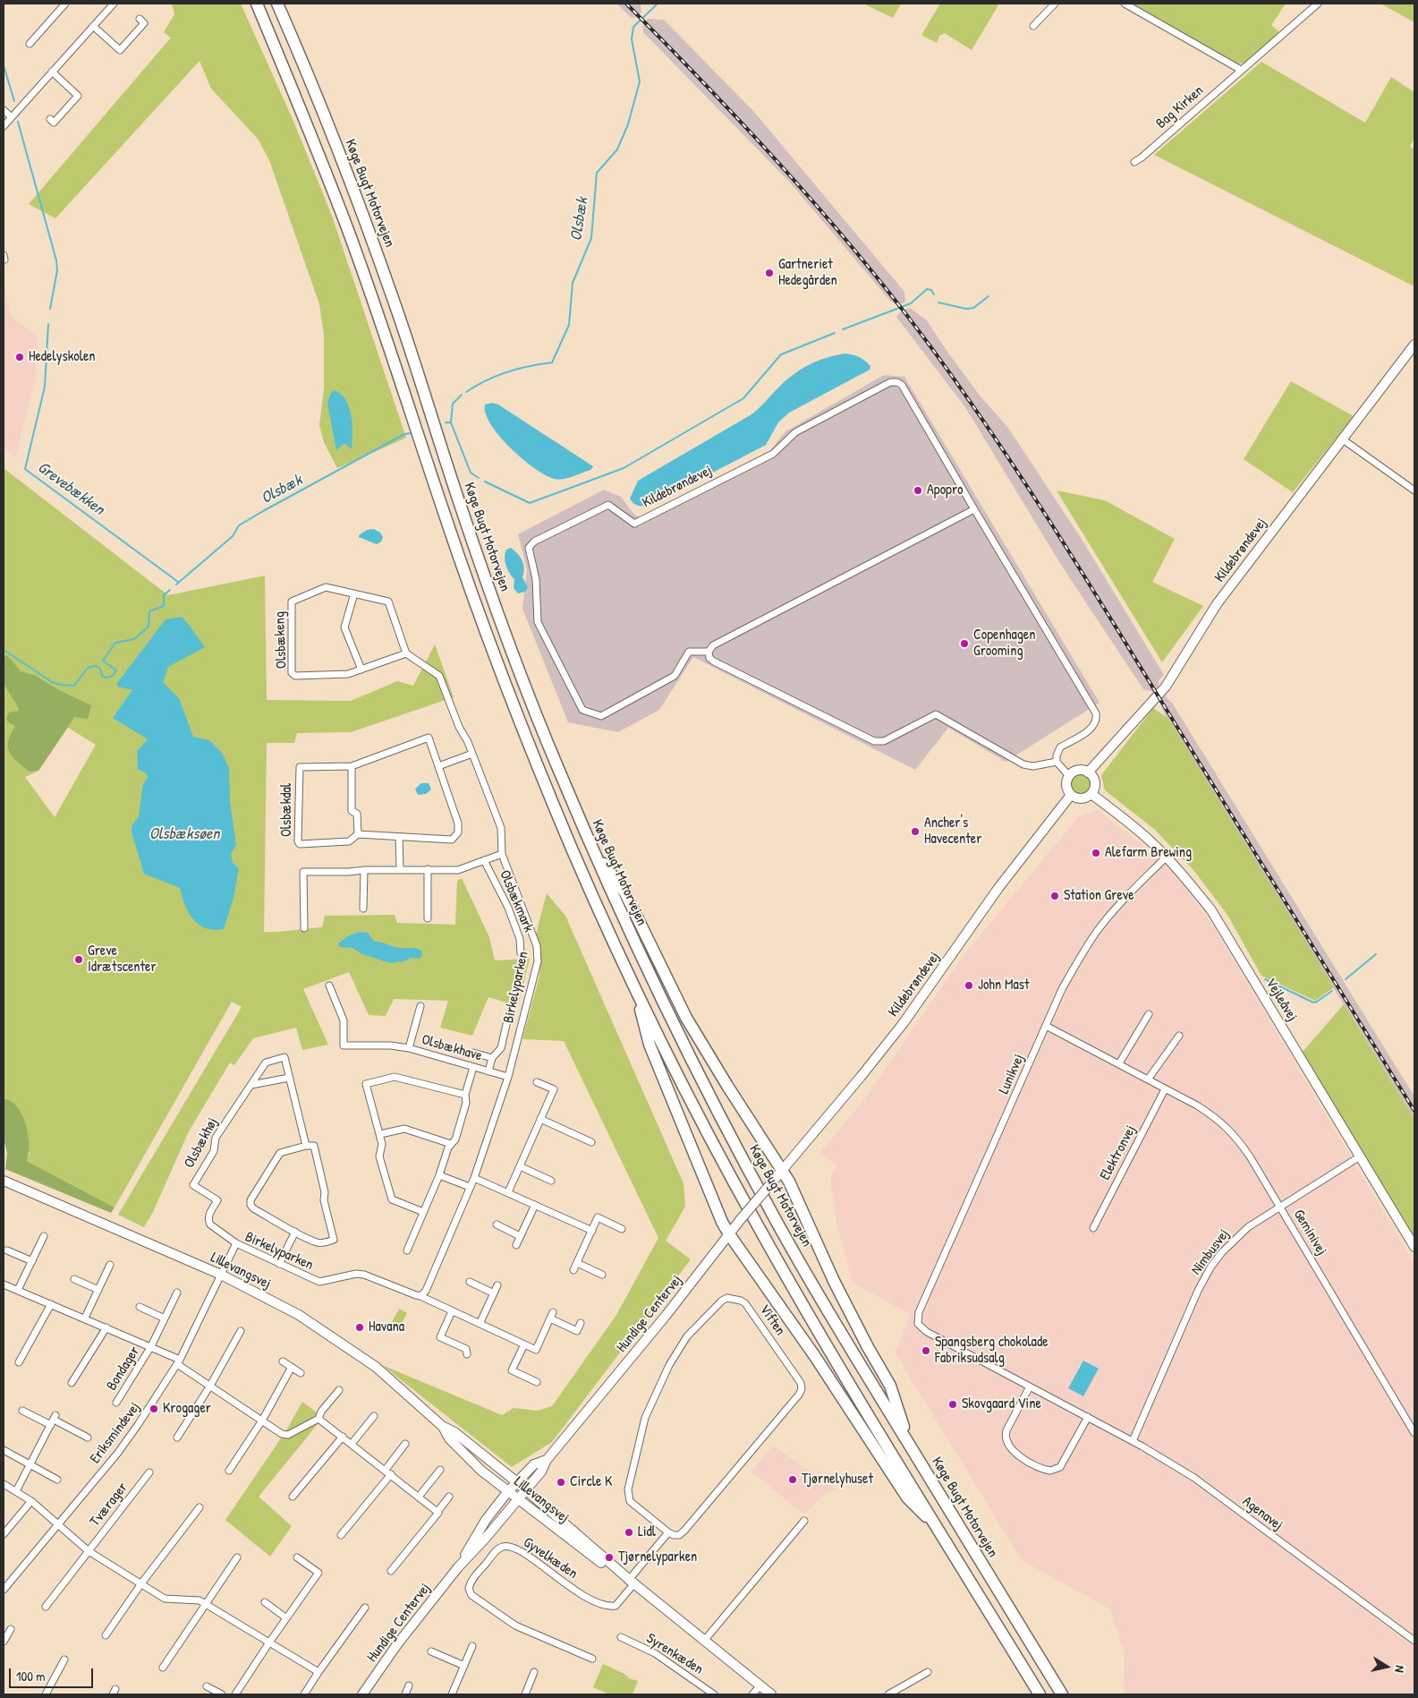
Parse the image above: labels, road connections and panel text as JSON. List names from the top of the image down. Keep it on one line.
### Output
{"streets":{"highway":["Køge Bugt Motorvejen"],"street":["Bag Kirken","Kildebrøndevej","Olsbækeng","Olsbækdal","Olsbækmark","Birkelyparken","Vejleåvej","Olsbækhave","Lunikvej","Olsbækhøj","Elektronvej","Geminivej","Nimbusvej","Lillevangsvej","Hundige Centervej","Viften","Bondager","Eriksmindevej","Tværager","Agenavej","Gyvelkæden","Syrenkæden"]},"crossings":[["Kildebrøndevej","Vejleåvej"],["Kildebrøndevej","Hundige Centervej"],["Olsbækmark","Birkelyparken"],["Birkelyparken","Olsbækhave"],["Birkelyparken","Olsbækhøj"],["Birkelyparken","Lillevangsvej"],["Birkelyparken","Eriksmindevej"],["Vejleåvej","Lunikvej"],["Vejleåvej","Nimbusvej"],["Lunikvej","Geminivej"],["Lunikvej","Agenavej"],["Elektronvej","Geminivej"],["Geminivej","Nimbusvej"],["Nimbusvej","Agenavej"],["Lillevangsvej","Hundige Centervej"],["Lillevangsvej","Eriksmindevej"],["Lillevangsvej","Gyvelkæden"],["Bondager","Eriksmindevej"]],"water":["Olsbæk","Grevebækken","Olsbæksøen"],"places":["Gartneriet Hedegården","Hedelyskolen","Apopro","Copenhagen Grooming","Ancher's Havecenter","Alefarm Brewing","Station Greve","Greve Idrætscenter","John Mast","Havana","Spangsberg chokolade Fabriksudsalg","Skovgaard Vine","Krogager","Tjørnelyhuset","Circle K","Lidl","Tjørnelyparken"],"scale_bar":"100 m","north":"right"}
